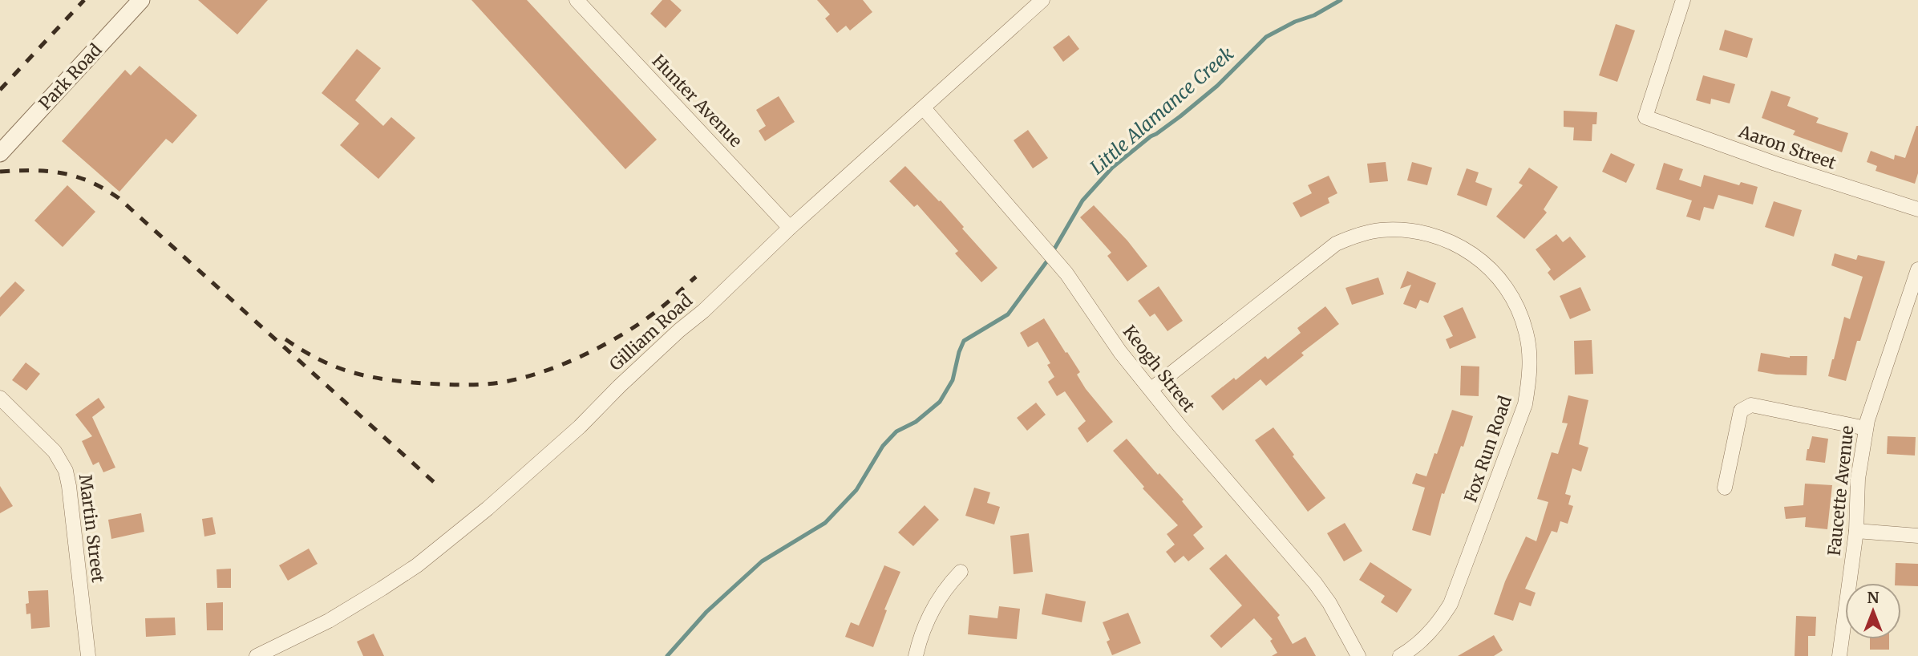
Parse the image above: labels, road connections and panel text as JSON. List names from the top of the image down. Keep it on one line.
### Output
{"streets":{"street":["Park Road","Hunter Avenue","Aaron Street","Gilliam Road","Keogh Street","Fox Run Road","Faucette Avenue","Martin Street"]},"crossings":[["Hunter Avenue","Gilliam Road"],["Gilliam Road","Keogh Street"],["Keogh Street","Fox Run Road"]],"water":["Little Alamance Creek"],"north":"top"}
